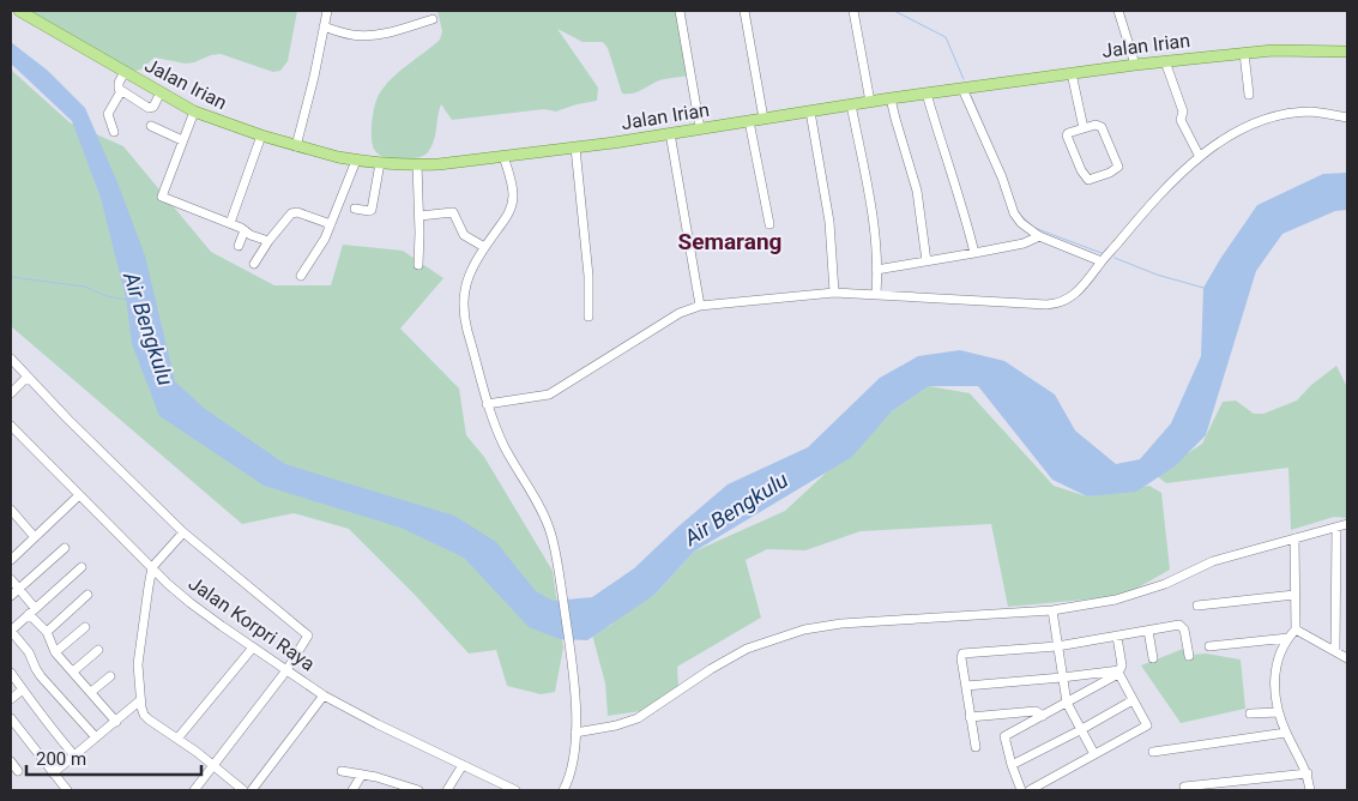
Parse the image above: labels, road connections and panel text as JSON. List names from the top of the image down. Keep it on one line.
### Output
{"streets":{"main road":["Jalan Irian"],"street":["Jalan Korpri Raya"]},"districts":["Semarang"],"water":["Air Bengkulu"],"scale_bar":"200 m"}
